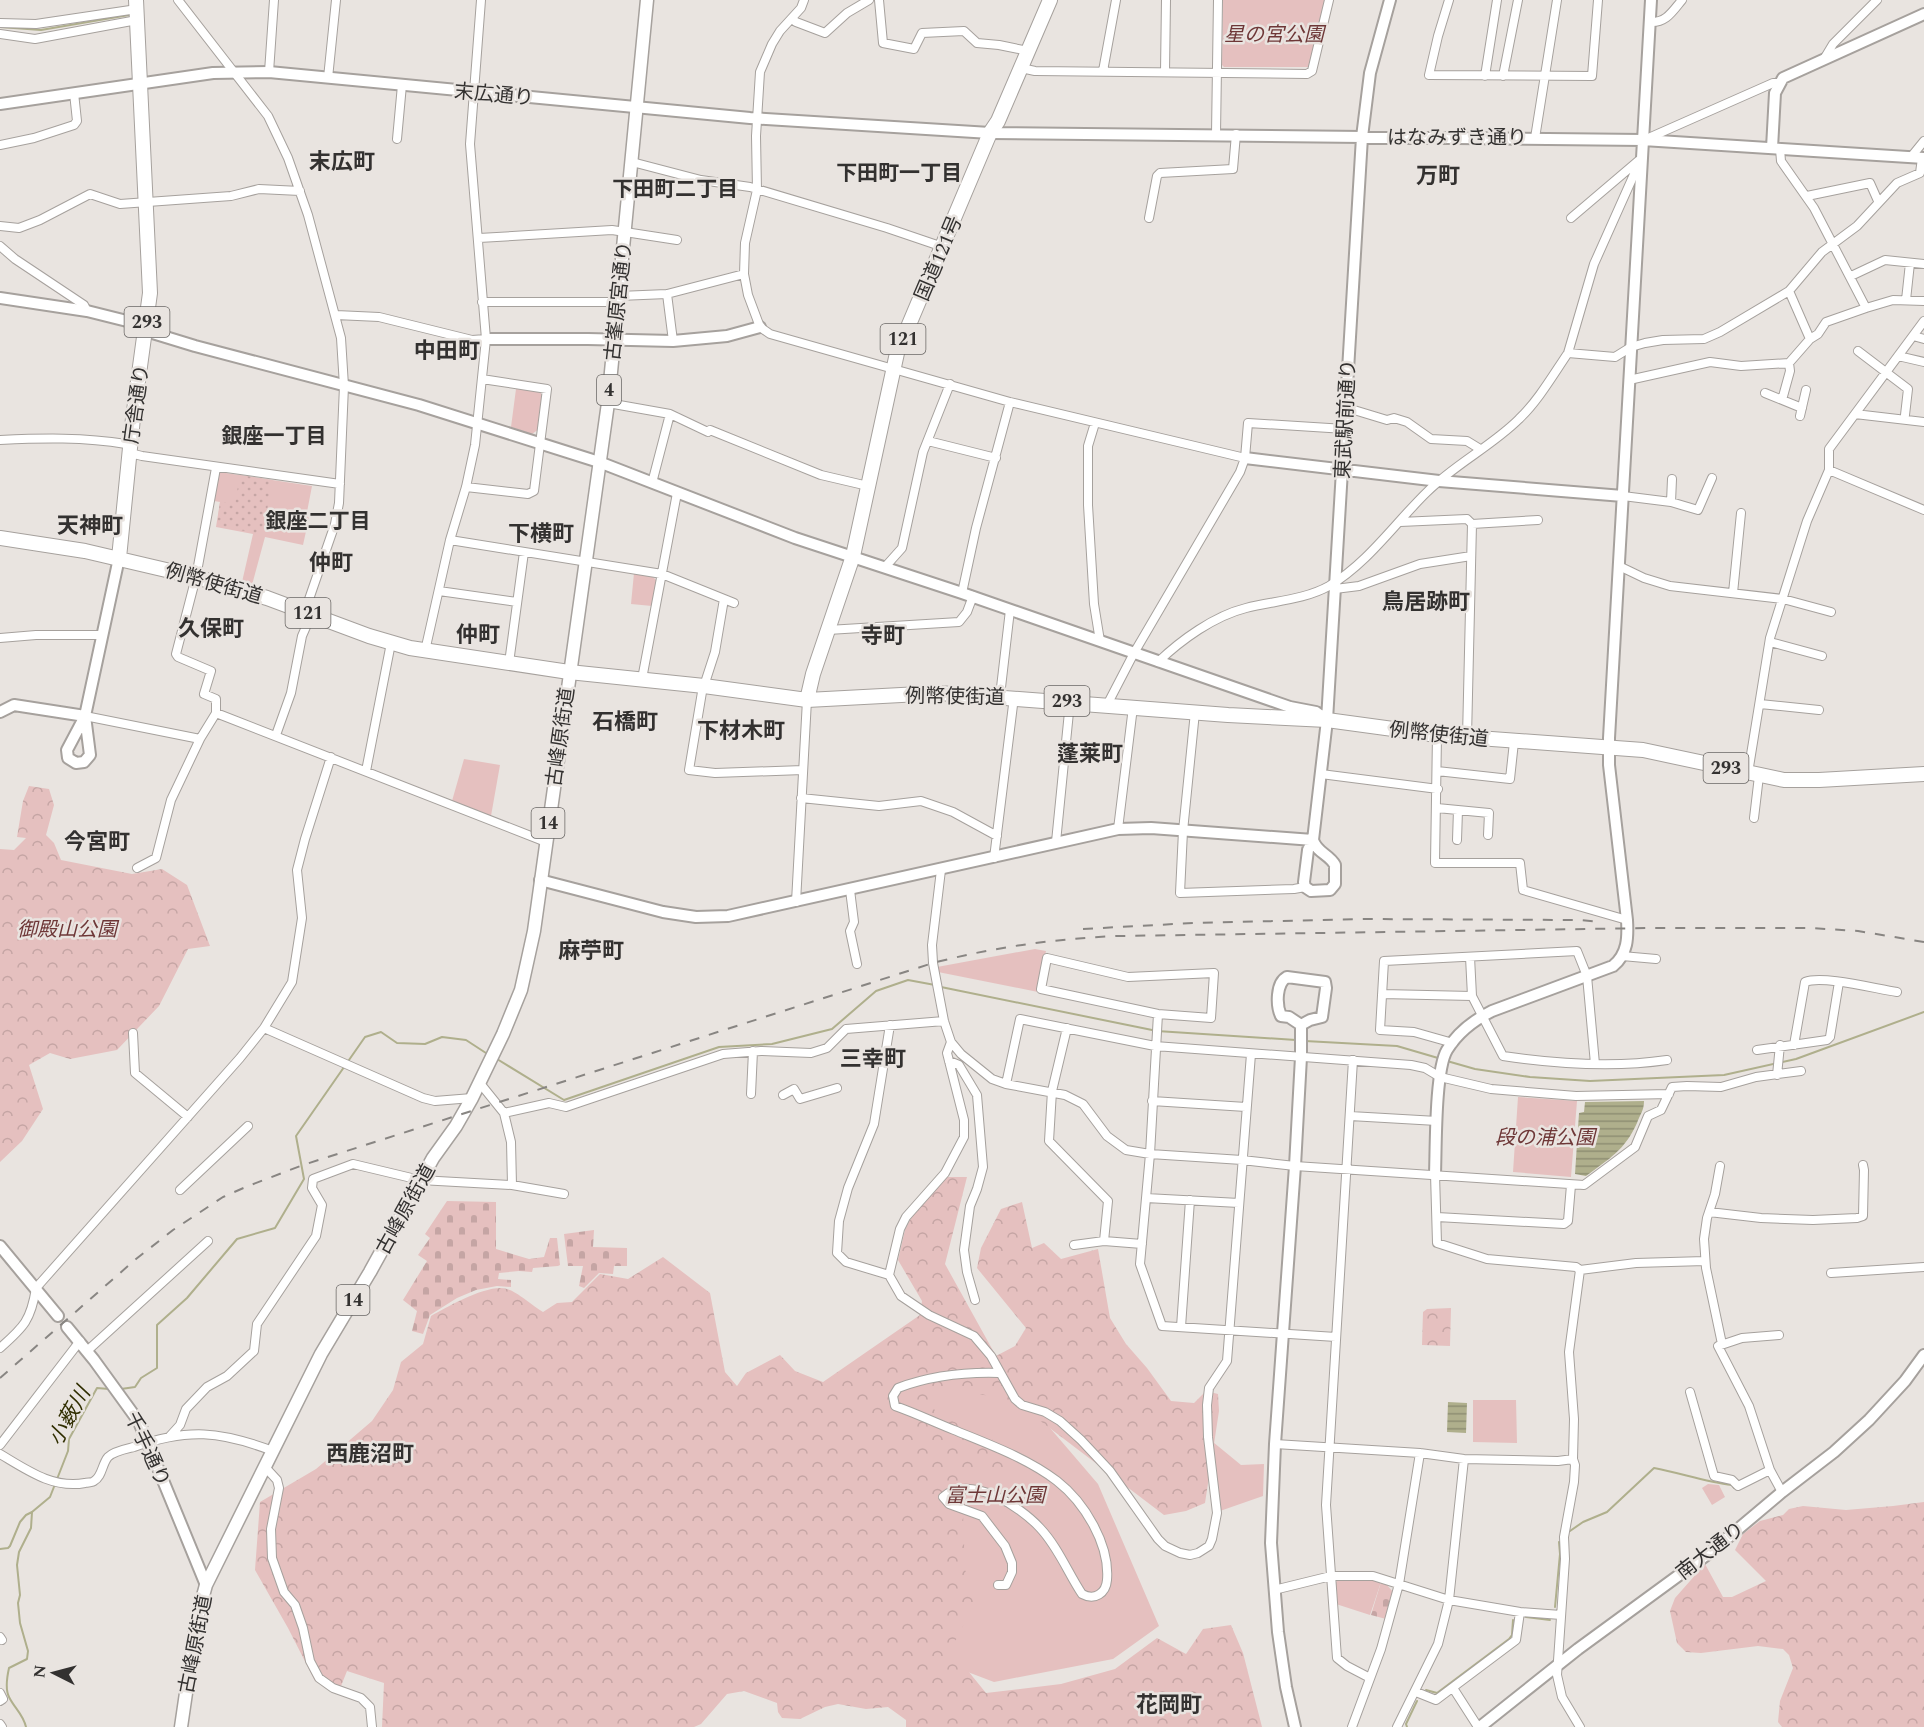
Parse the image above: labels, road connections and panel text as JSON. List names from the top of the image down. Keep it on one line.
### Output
{"streets":{"highway":["国道121号","293","121","庁舎通り","例幣使街道"],"main road":["古峯原宮通り","4","古峰原街道","14"],"street":["末広通り","はなみずき通り","東武駅前通り","千手通り","南大通り"]},"crossings":[["末広通り","はなみずき通り"],["末広通り","国道121号"],["末広通り","古峯原宮通り"],["末広通り","庁舎通り"],["はなみずき通り","国道121号"],["はなみずき通り","東武駅前通り"],["国道121号","例幣使街道"],["古峯原宮通り","例幣使街道"],["古峯原宮通り","古峰原街道"],["庁舎通り","例幣使街道"],["東武駅前通り","例幣使街道"],["例幣使街道","古峰原街道"],["古峰原街道","千手通り"]],"districts":["末広町","下田町一丁目","万町","下田町二丁目","中田町","銀座一丁目","銀座二丁目","天神町","下横町","仲町","鳥居跡町","久保町","仲町","寺町","石橋町","下材木町","蓬莱町","今宮町","麻苧町","三幸町","西鹿沼町","花岡町"],"water":["小薮川"],"parks":["星の宮公園","御殿山公園","段の浦公園","富士山公園"],"north":"left"}
